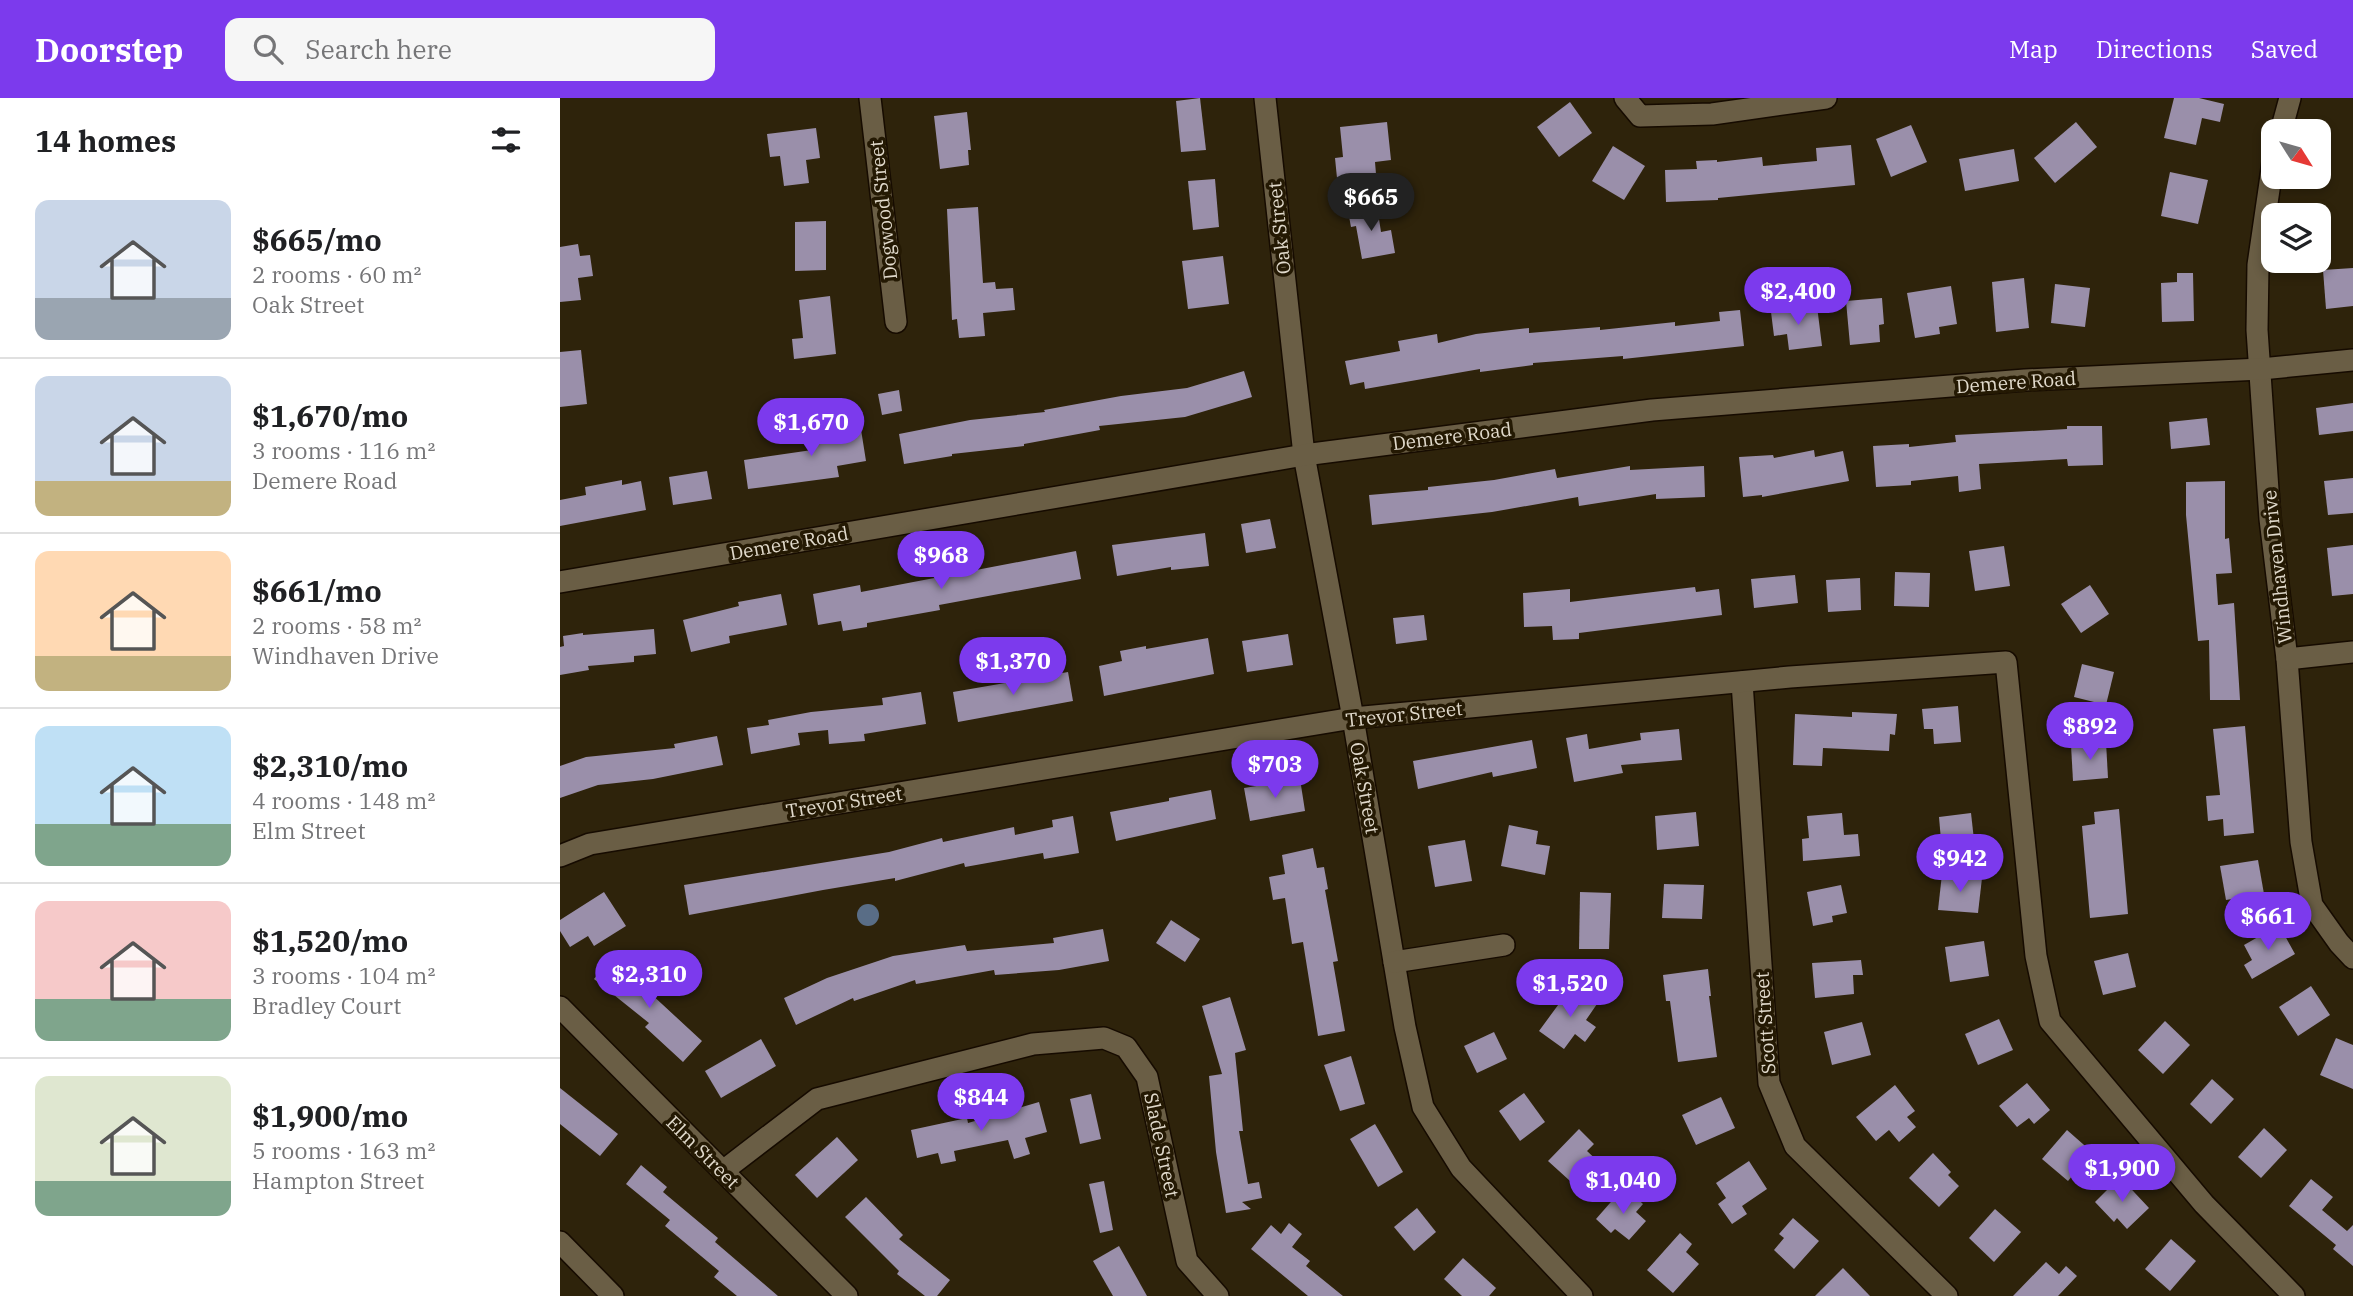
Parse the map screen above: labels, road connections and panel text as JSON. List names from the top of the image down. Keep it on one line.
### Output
{"streets":{"street":["Dogwood Street","Oak Street","Demere Road","Windhaven Drive","Trevor Street","Scott Street","Slade Street","Elm Street"]},"crossings":[["Oak Street","Demere Road"],["Oak Street","Trevor Street"],["Demere Road","Windhaven Drive"],["Trevor Street","Scott Street"],["Slade Street","Elm Street"]],"north":"bottom right","page":{"header":"Doorstep","search":"Search here","nav":["Map","Directions","Saved"],"heading":"14 homes","price":["$665","$2,400","$1,670","$968","$1,370","$892","$703","$942","$661","$2,310","$1,520","$844","$1,900","$1,040"],"list":[{"name":"$665/mo","note":"2 rooms · 60 m² · Oak Street"},{"name":"$1,670/mo","note":"3 rooms · 116 m² · Demere Road"},{"name":"$661/mo","note":"2 rooms · 58 m² · Windhaven Drive"},{"name":"$2,310/mo","note":"4 rooms · 148 m² · Elm Street"},{"name":"$1,520/mo","note":"3 rooms · 104 m² · Bradley Court"},{"name":"$1,900/mo","note":"5 rooms · 163 m² · Hampton Street"}]}}
